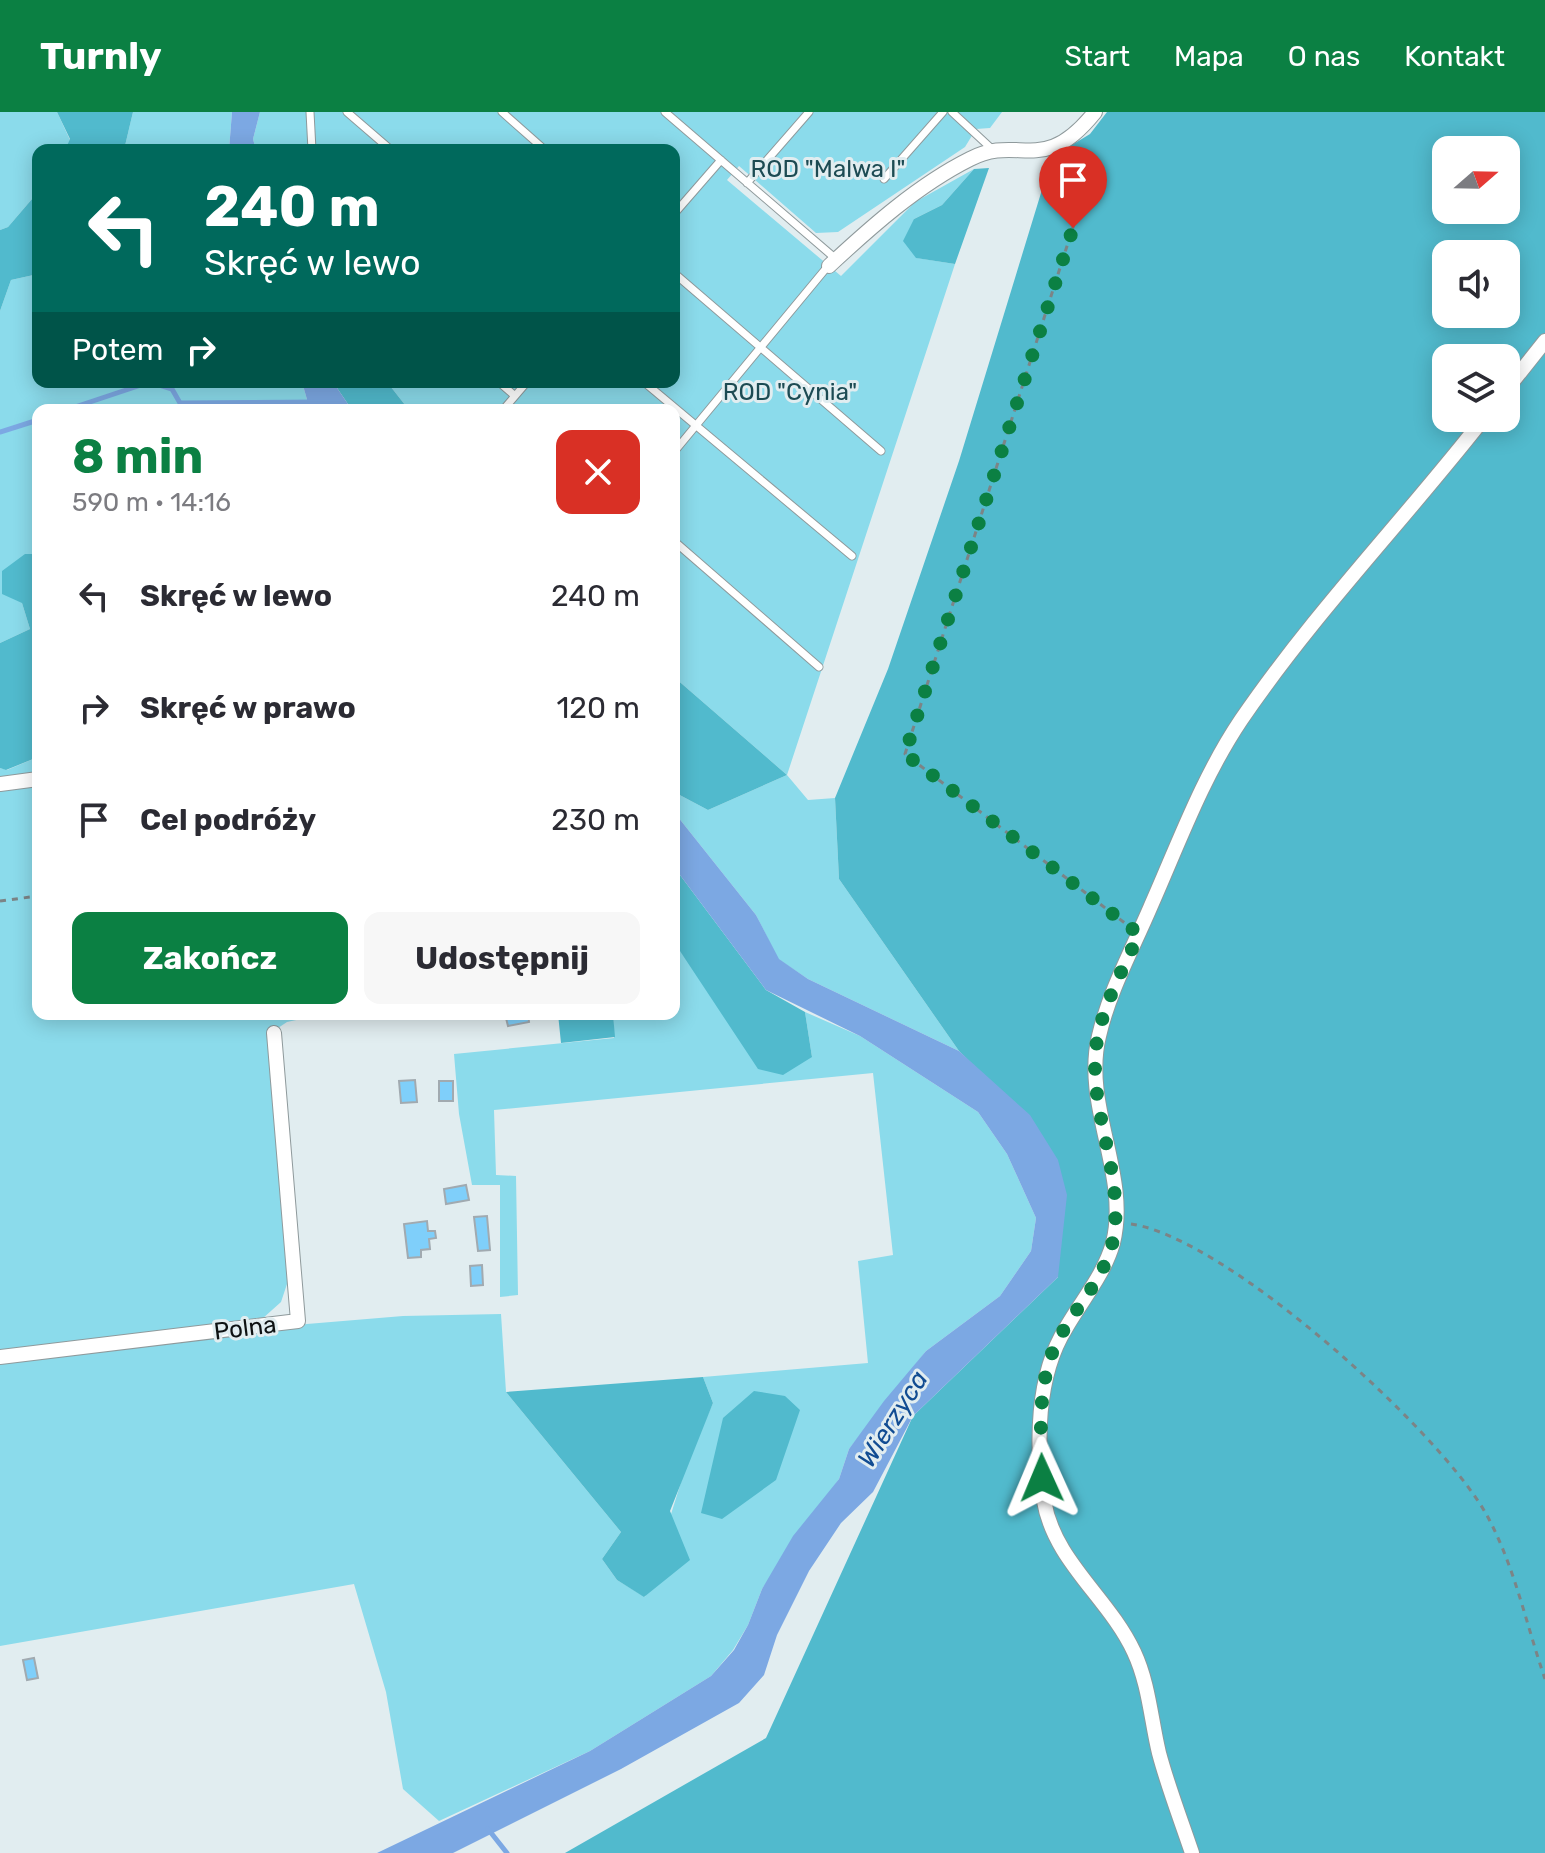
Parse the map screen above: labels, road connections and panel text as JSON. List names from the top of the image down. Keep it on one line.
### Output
{"streets":{"street":["Polna"]},"water":["Wierzyca"],"parks":["ROD \"Malwa I\"","ROD \"Cynia\""],"north":"right","page":{"header":"Turnly","nav":["Start","Mapa","O nas","Kontakt"],"turn":["240 m","Skręć w lewo"],"then":"Potem","heading":["8 min","590 m · 14:16"],"list":[{"name":"Skręć w lewo","value":"240 m"},{"name":"Skręć w prawo","value":"120 m"},{"name":"Cel podróży","value":"230 m"}],"buttons":["Zakończ","Udostępnij"]}}
